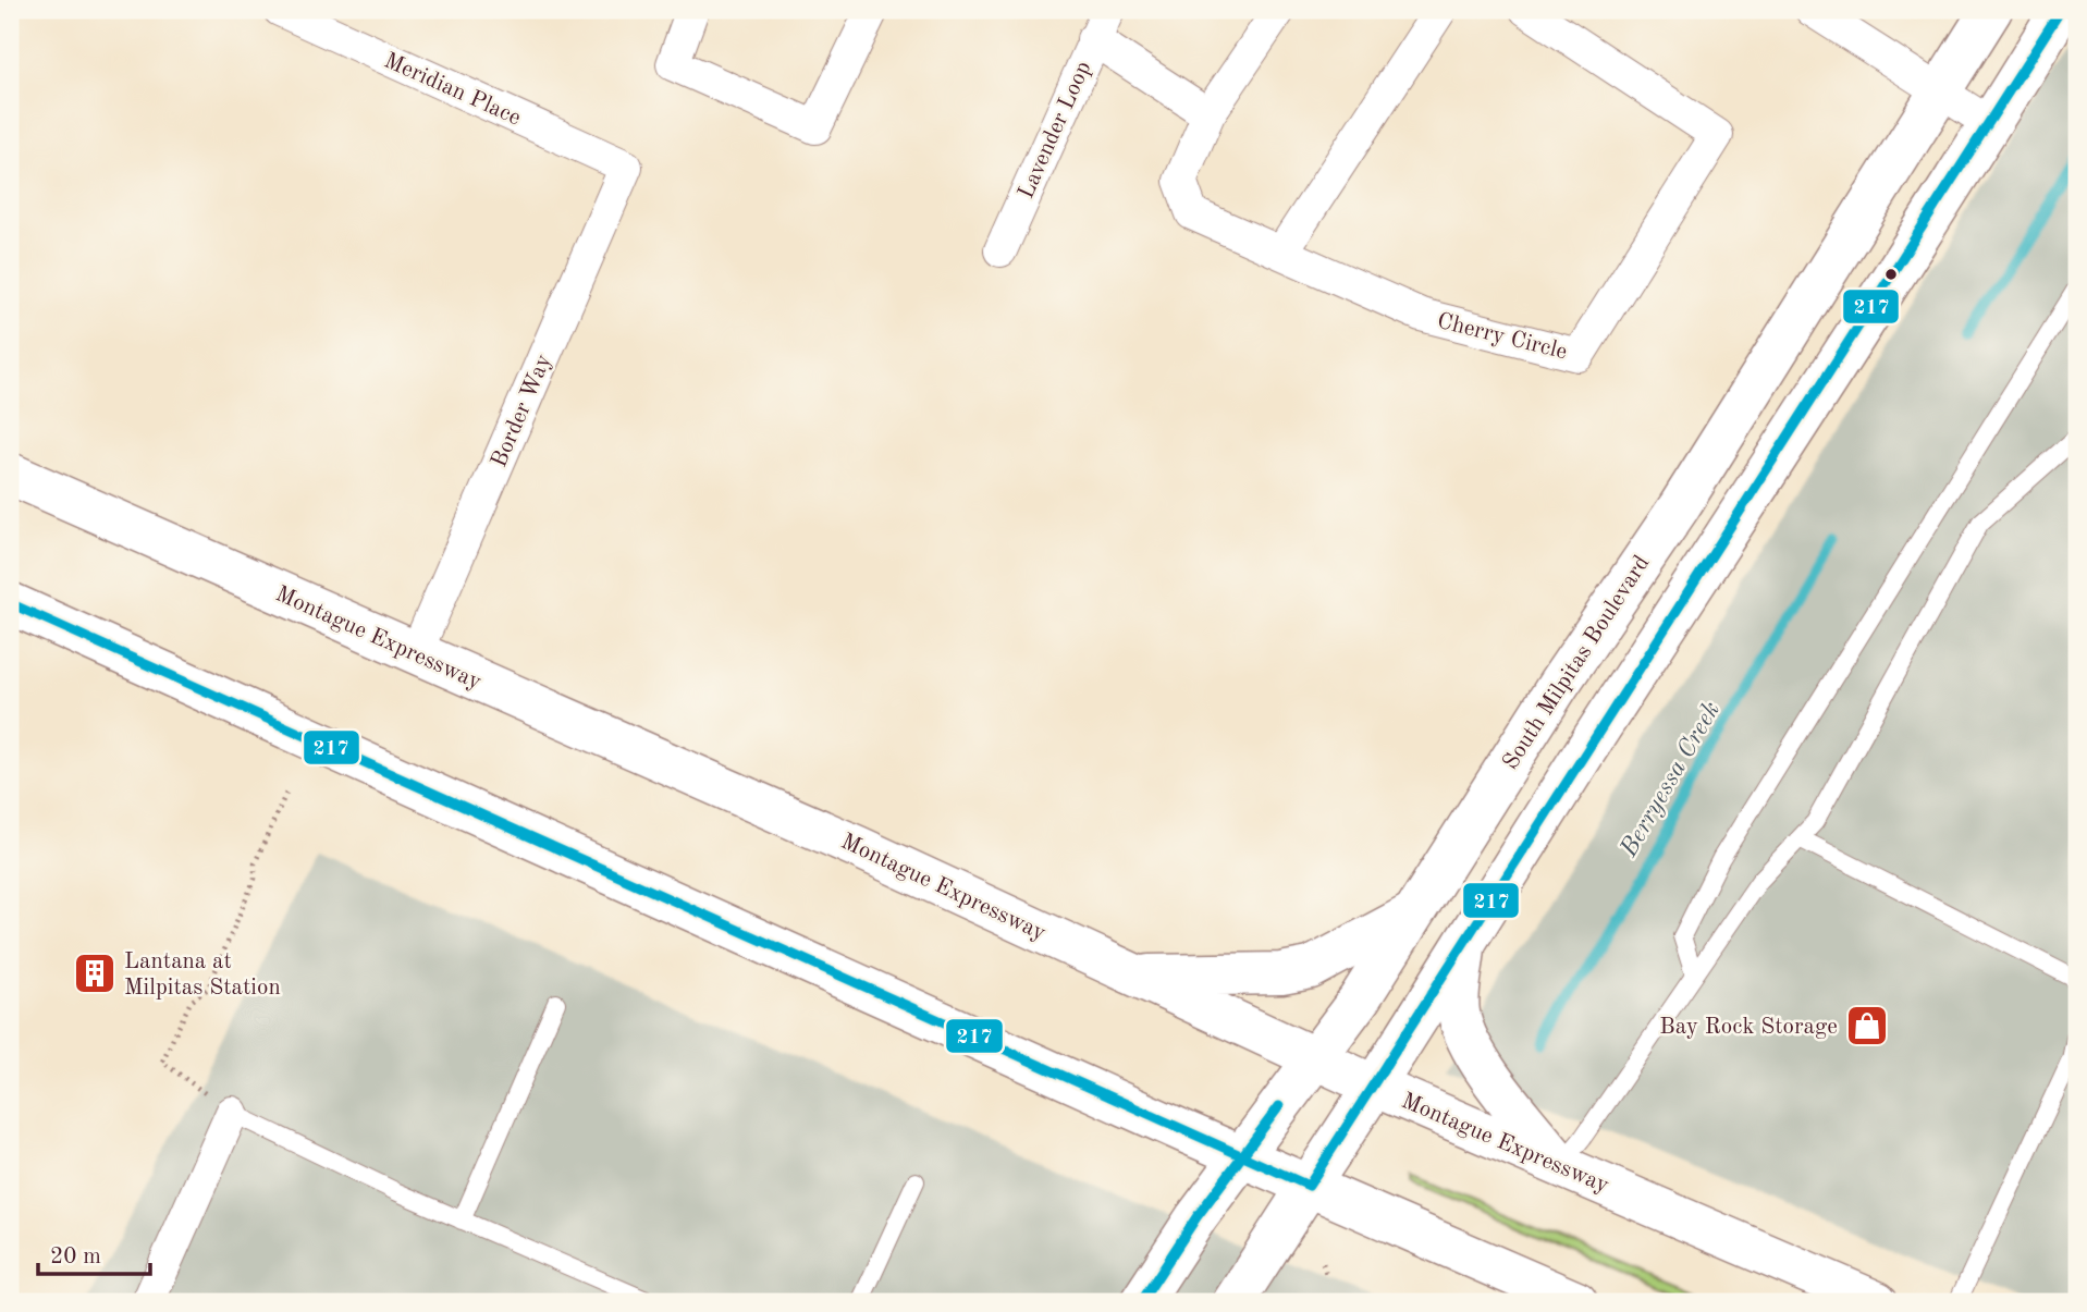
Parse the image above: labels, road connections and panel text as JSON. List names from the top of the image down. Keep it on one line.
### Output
{"streets":{"main road":["Montague Expressway","South Milpitas Boulevard"],"street":["Meridian Place","Lavender Loop","Cherry Circle","Border Way"]},"crossings":[["Meridian Place","Border Way"],["Border Way","Montague Expressway"],["Montague Expressway","South Milpitas Boulevard"]],"water":["Berryessa Creek"],"places":{"building":["Lantana at Milpitas Station"],"shop":["Bay Rock Storage"]},"lines":["transit line 217"],"scale_bar":"20 m"}
